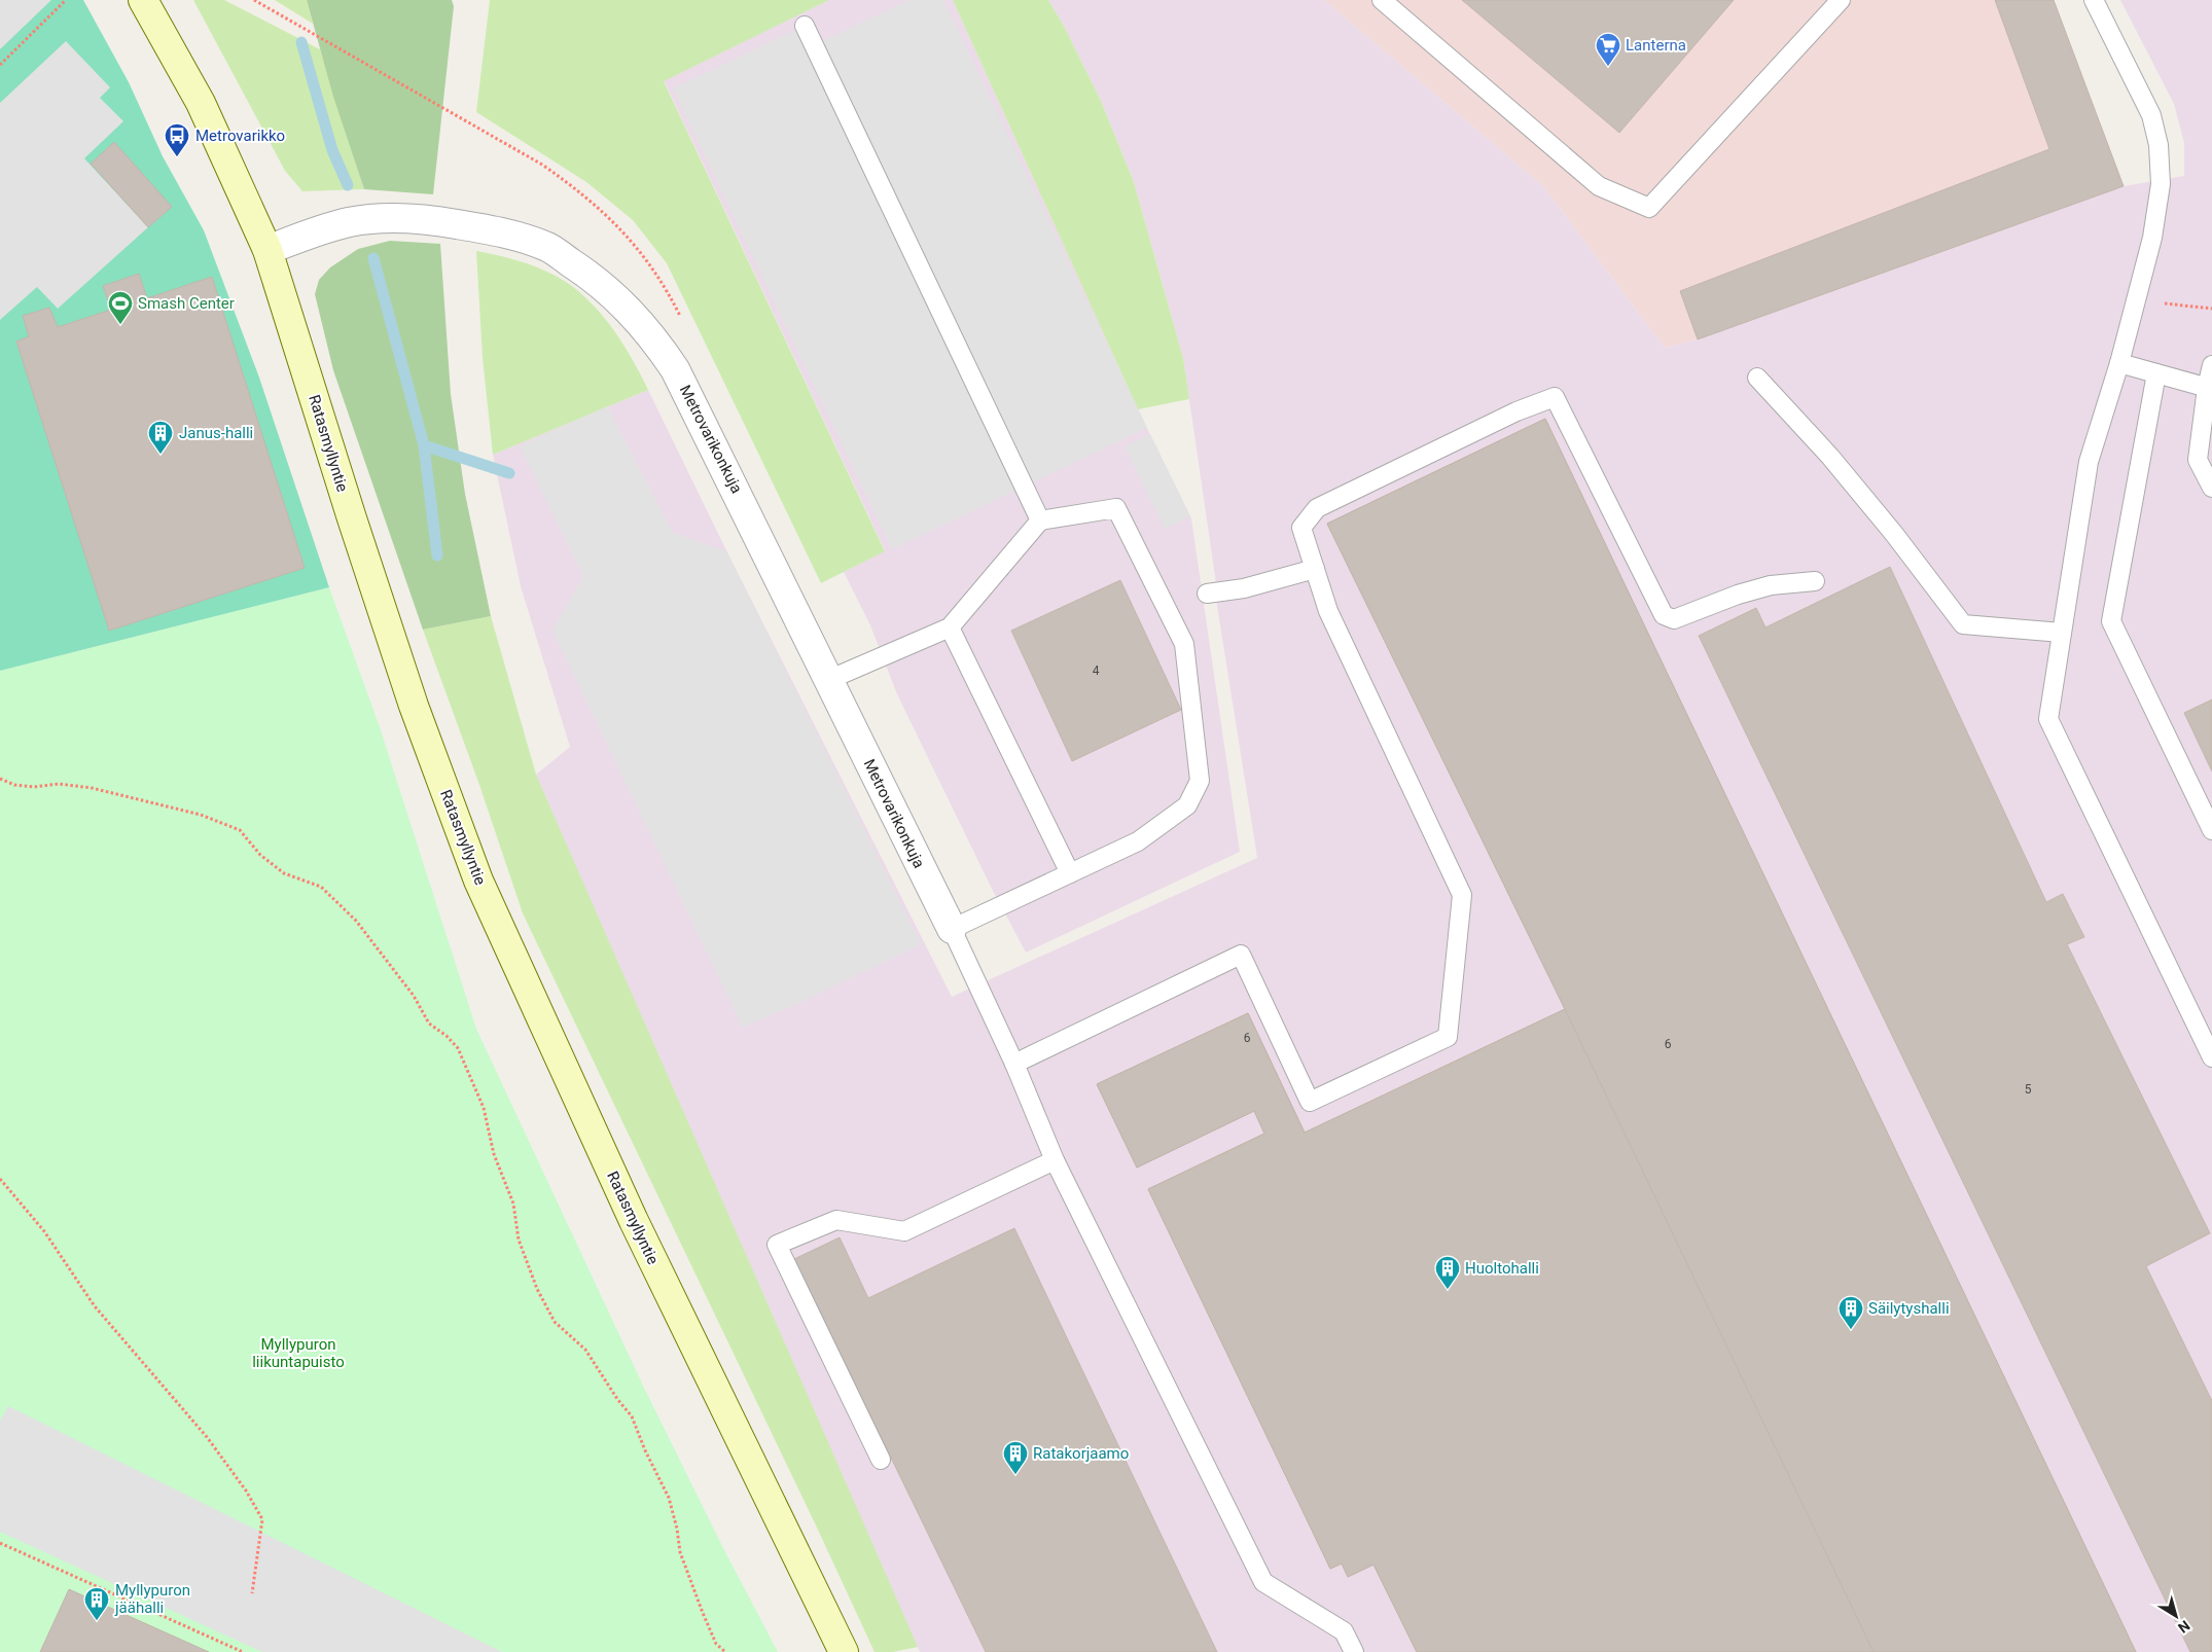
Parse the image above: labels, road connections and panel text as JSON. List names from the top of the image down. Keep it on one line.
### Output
{"streets":{"street":["Metrovarikonkuja","Ratasmyllyntie"]},"crossings":[["Metrovarikonkuja","Ratasmyllyntie"]],"parks":["Myllypuron liikuntapuisto"],"places":{"supermarket":["Lanterna"],"bus stop":["Metrovarikko"],"sports":["Smash Center"],"building":["Janus-halli","Huoltohalli","Säilytyshalli","Ratakorjaamo","Myllypuron jäähalli"]},"house_numbers":["4","6","6","5"],"north":"bottom right"}
